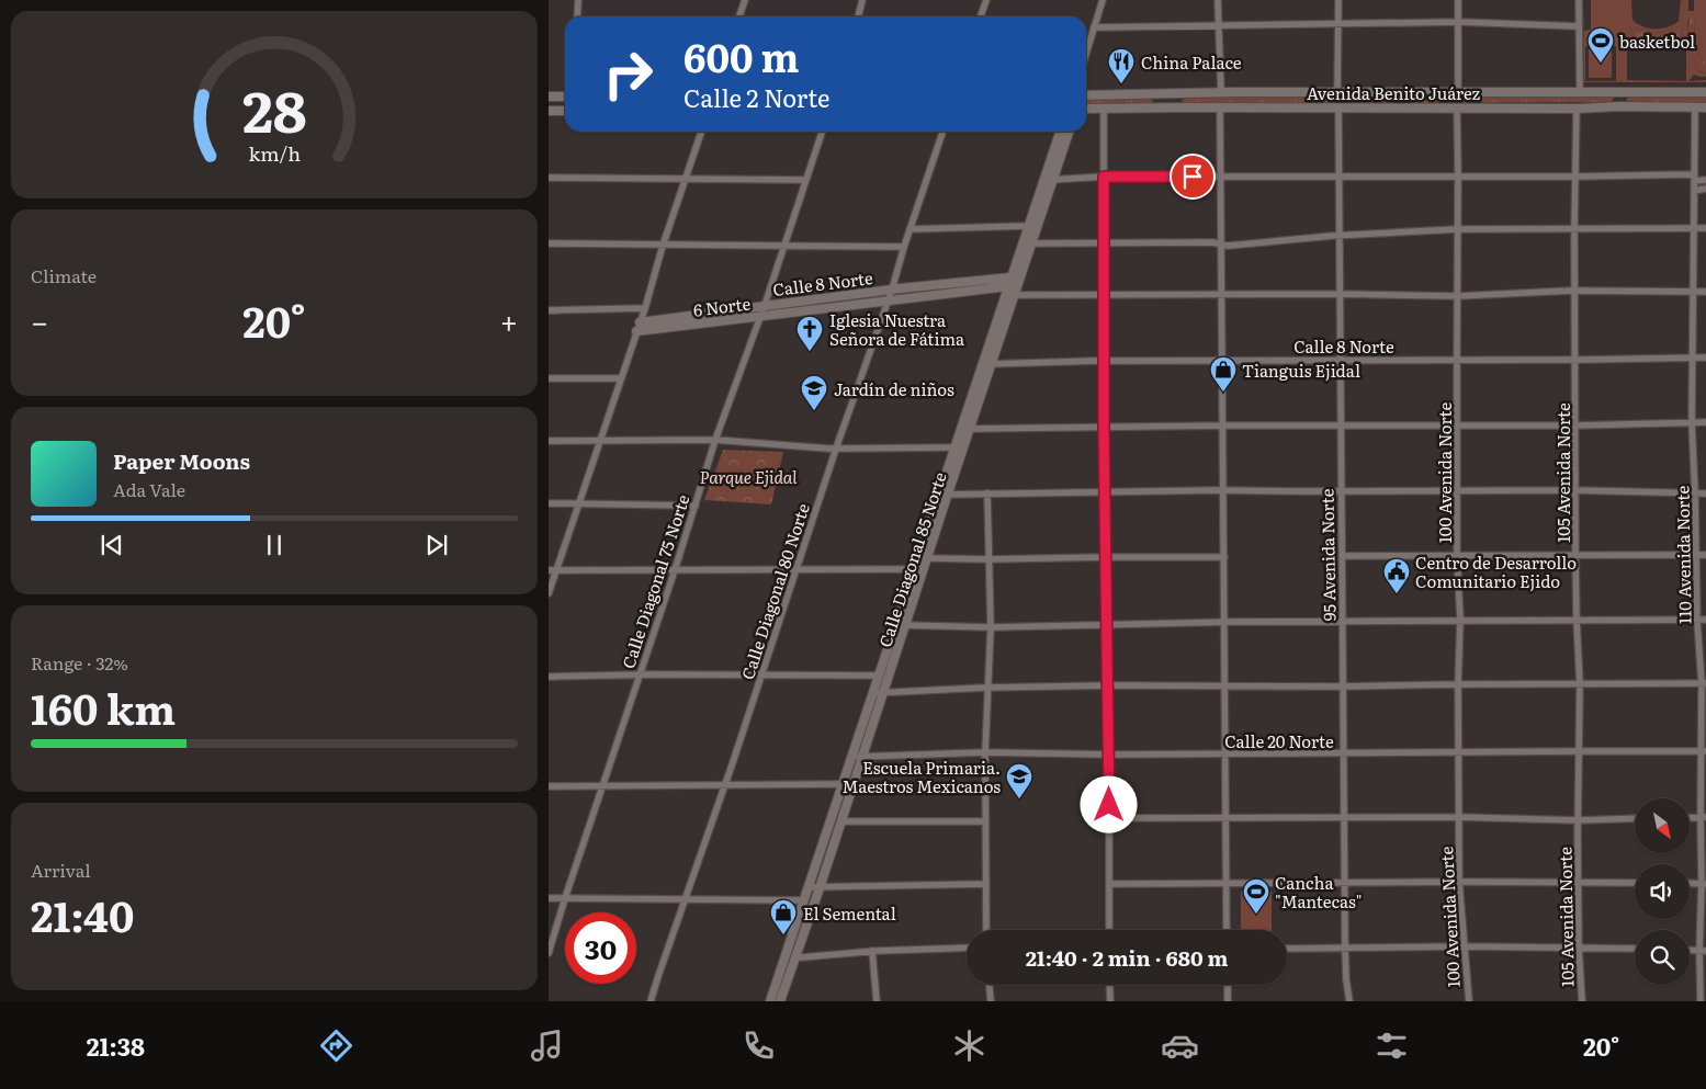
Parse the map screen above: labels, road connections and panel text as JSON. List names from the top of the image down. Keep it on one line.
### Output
{"streets":{"main road":["Avenida Benito Juárez","Calle 8 Norte","6 Norte","Calle Diagonal 85 Norte"],"street":["100 Avenida Norte","105 Avenida Norte","95 Avenida Norte","110 Avenida Norte","Calle Diagonal 75 Norte","Calle Diagonal 80 Norte","Calle 20 Norte"]},"crossings":[["Avenida Benito Juárez","100 Avenida Norte"],["Avenida Benito Juárez","105 Avenida Norte"],["Avenida Benito Juárez","95 Avenida Norte"],["Avenida Benito Juárez","110 Avenida Norte"],["Calle 8 Norte","6 Norte"],["Calle 8 Norte","100 Avenida Norte"],["Calle 8 Norte","105 Avenida Norte"],["Calle 8 Norte","95 Avenida Norte"],["Calle 8 Norte","110 Avenida Norte"],["Calle 8 Norte","Calle Diagonal 85 Norte"],["Calle 8 Norte","Calle Diagonal 75 Norte"],["Calle 8 Norte","Calle Diagonal 80 Norte"],["6 Norte","Calle Diagonal 85 Norte"],["6 Norte","Calle Diagonal 75 Norte"],["6 Norte","Calle Diagonal 80 Norte"],["100 Avenida Norte","Calle 20 Norte"],["105 Avenida Norte","Calle 20 Norte"],["95 Avenida Norte","Calle 20 Norte"],["110 Avenida Norte","Calle 20 Norte"],["Calle Diagonal 85 Norte","Calle 20 Norte"]],"parks":["Parque Ejidal"],"places":{"sports":["basketbol","Cancha \"Mantecas\""],"restaurant":["China Palace"],"church":["Iglesia Nuestra Señora de Fátima"],"shop":["Tianguis Ejidal","El Semental"],"school or university":["Jardín de niños","Escuela Primaria. Maestros Mexicanos"],"public building":["Centro de Desarrollo Comunitario Ejido"]},"north":"bottom right","page":{"turn":["600 m","Calle 2 Norte"],"tile":["Climate",["Range · 32%","160 km"],["Arrival","21:40"]],"heat":["−","20°","+"],"song":["Paper Moons","Ada Vale"],"limit":"30","trip":"21:40 · 2 min · 680 m","tabs":["21:38","20°"],"gauge":["28","km/h"]}}
